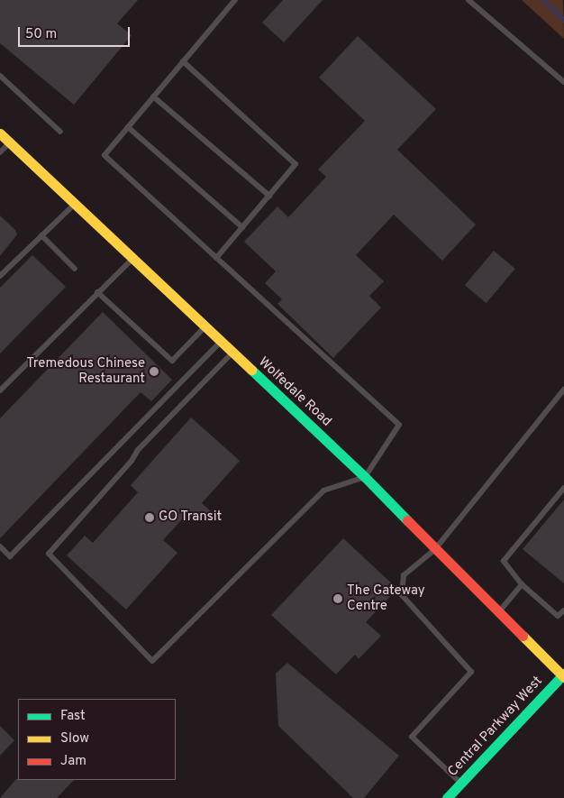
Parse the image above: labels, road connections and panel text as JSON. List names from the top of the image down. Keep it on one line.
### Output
{"streets":{"street":["Wolfedale Road","Central Parkway West"]},"crossings":[["Wolfedale Road","Central Parkway West"]],"places":["Tremedous Chinese Restaurant","GO Transit","The Gateway Centre"],"legend":["Fast","Slow","Jam"],"scale_bar":"50 m"}
